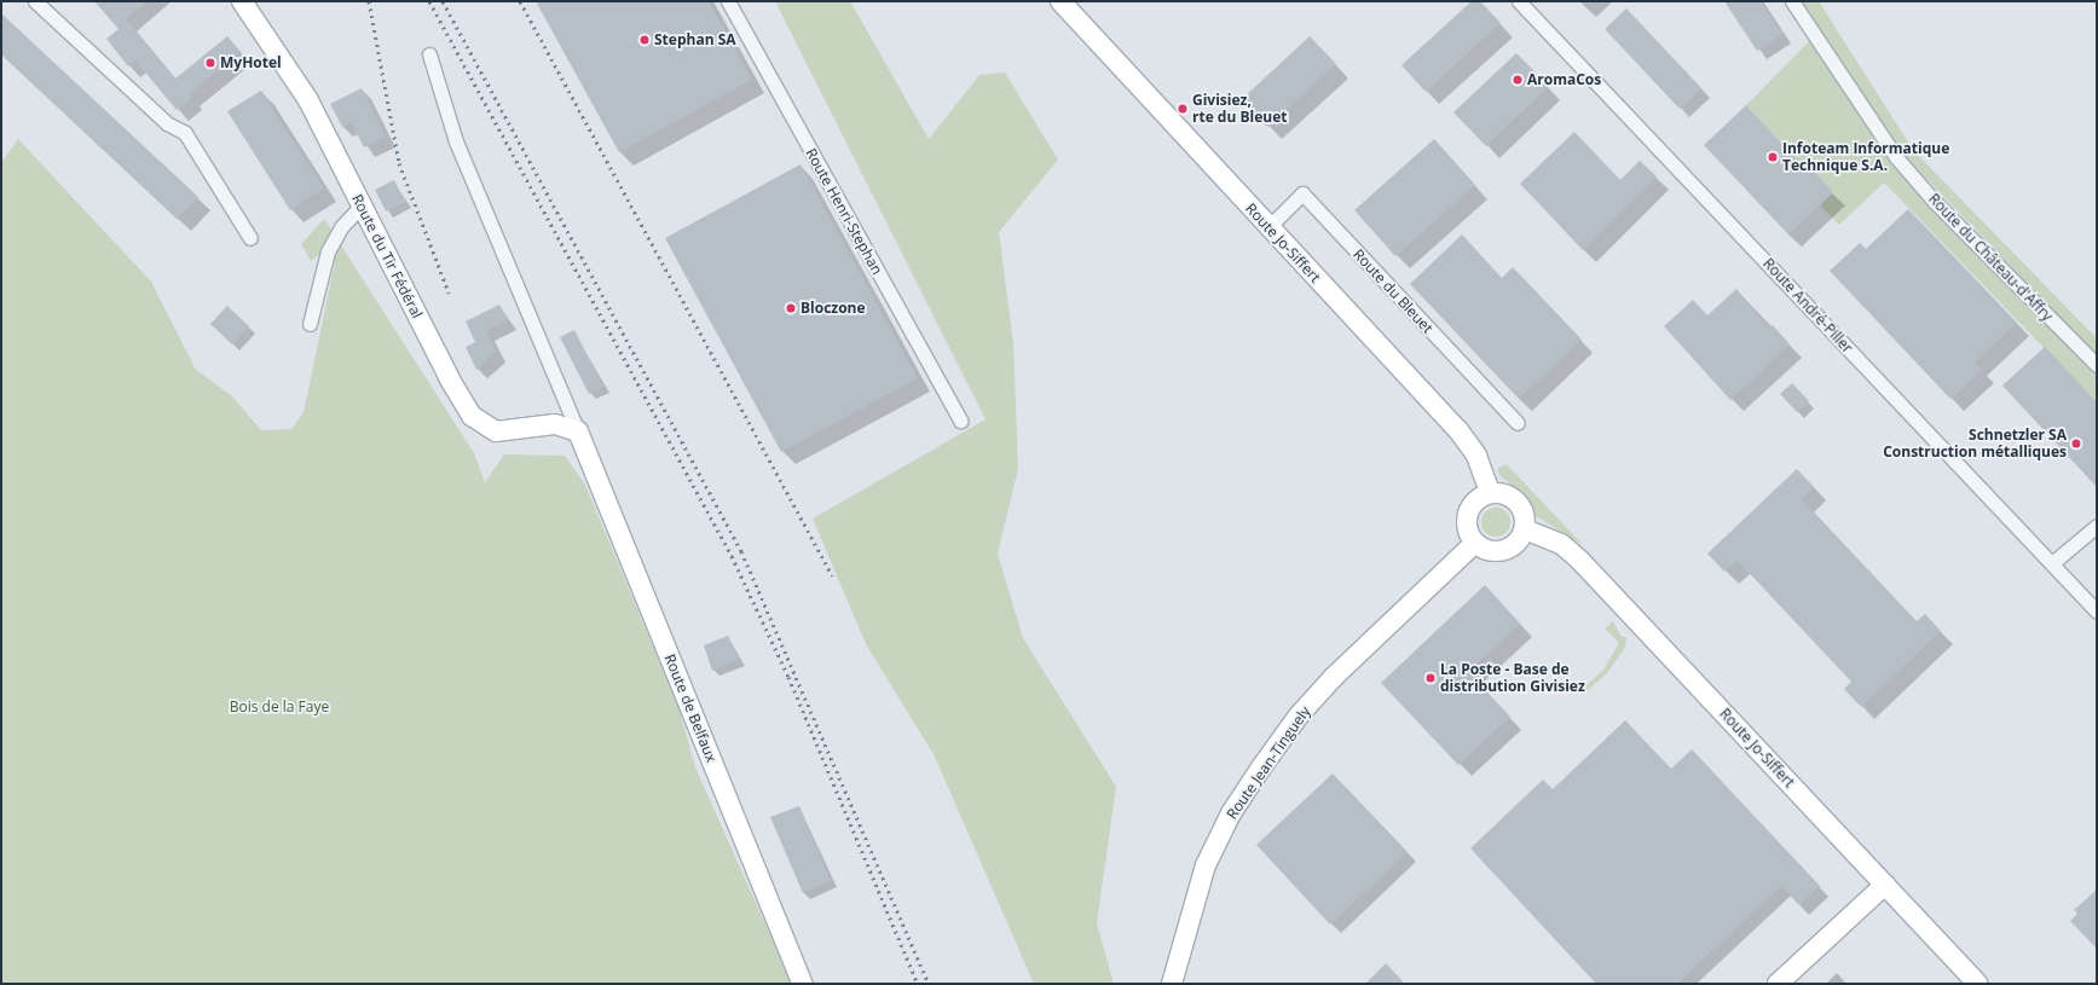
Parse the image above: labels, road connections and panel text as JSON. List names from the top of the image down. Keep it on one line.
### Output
{"streets":{"street":["Route Henri-Stephan","Route Jo-Siffert","Route du Tir Fédéral","Route du Château-d'Affry","Route du Bleuet","Route André-Piller","Route de Belfaux","Route Jean-Tinguely"]},"crossings":[["Route Jo-Siffert","Route du Bleuet"],["Route Jo-Siffert","Route Jean-Tinguely"],["Route du Tir Fédéral","Route de Belfaux"]],"parks":["Bois de la Faye"],"places":["Stephan SA","MyHotel","AromaCos","Givisiez, rte du Bleuet","Infoteam Informatique Technique S.A.","Bloczone","Schnetzler SA Construction métalliques","La Poste - Base de distribution Givisiez"]}
